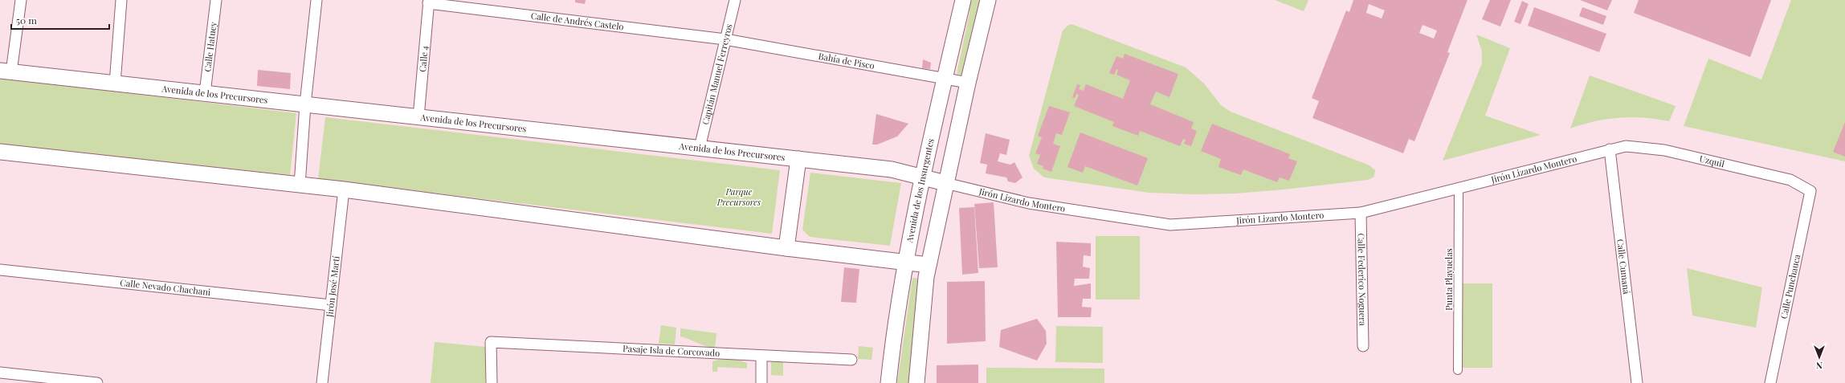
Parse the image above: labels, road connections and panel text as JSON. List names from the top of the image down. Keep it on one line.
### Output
{"streets":{"main road":["Avenida de los Precursores","Avenida de los Insurgentes"],"street":["Calle de Andrés Castelo","Calle Hatuey","Calle 4","Bahía de Pisco","Capitán Manuel Ferreyros","Uzquil","Jirón Lizardo Montero","Calle Cumaná","Calle Federico Noguera","Punta Playuelas","Jirón José Martí","Calle Punchauca","Calle Nevado Chachani","Pasaje Isla de Corcovado"]},"crossings":[["Calle de Andrés Castelo","Calle 4"],["Calle de Andrés Castelo","Bahía de Pisco"],["Calle de Andrés Castelo","Capitán Manuel Ferreyros"],["Calle Hatuey","Avenida de los Precursores"],["Calle 4","Avenida de los Precursores"],["Bahía de Pisco","Capitán Manuel Ferreyros"],["Bahía de Pisco","Avenida de los Insurgentes"],["Capitán Manuel Ferreyros","Avenida de los Precursores"],["Avenida de los Precursores","Jirón Lizardo Montero"],["Avenida de los Precursores","Avenida de los Insurgentes"],["Uzquil","Jirón Lizardo Montero"],["Uzquil","Calle Cumaná"],["Uzquil","Calle Punchauca"],["Jirón Lizardo Montero","Calle Cumaná"],["Jirón Lizardo Montero","Calle Federico Noguera"],["Jirón Lizardo Montero","Punta Playuelas"],["Jirón José Martí","Calle Nevado Chachani"]],"parks":["Parque Precursores"],"scale_bar":"50 m","north":"bottom"}
